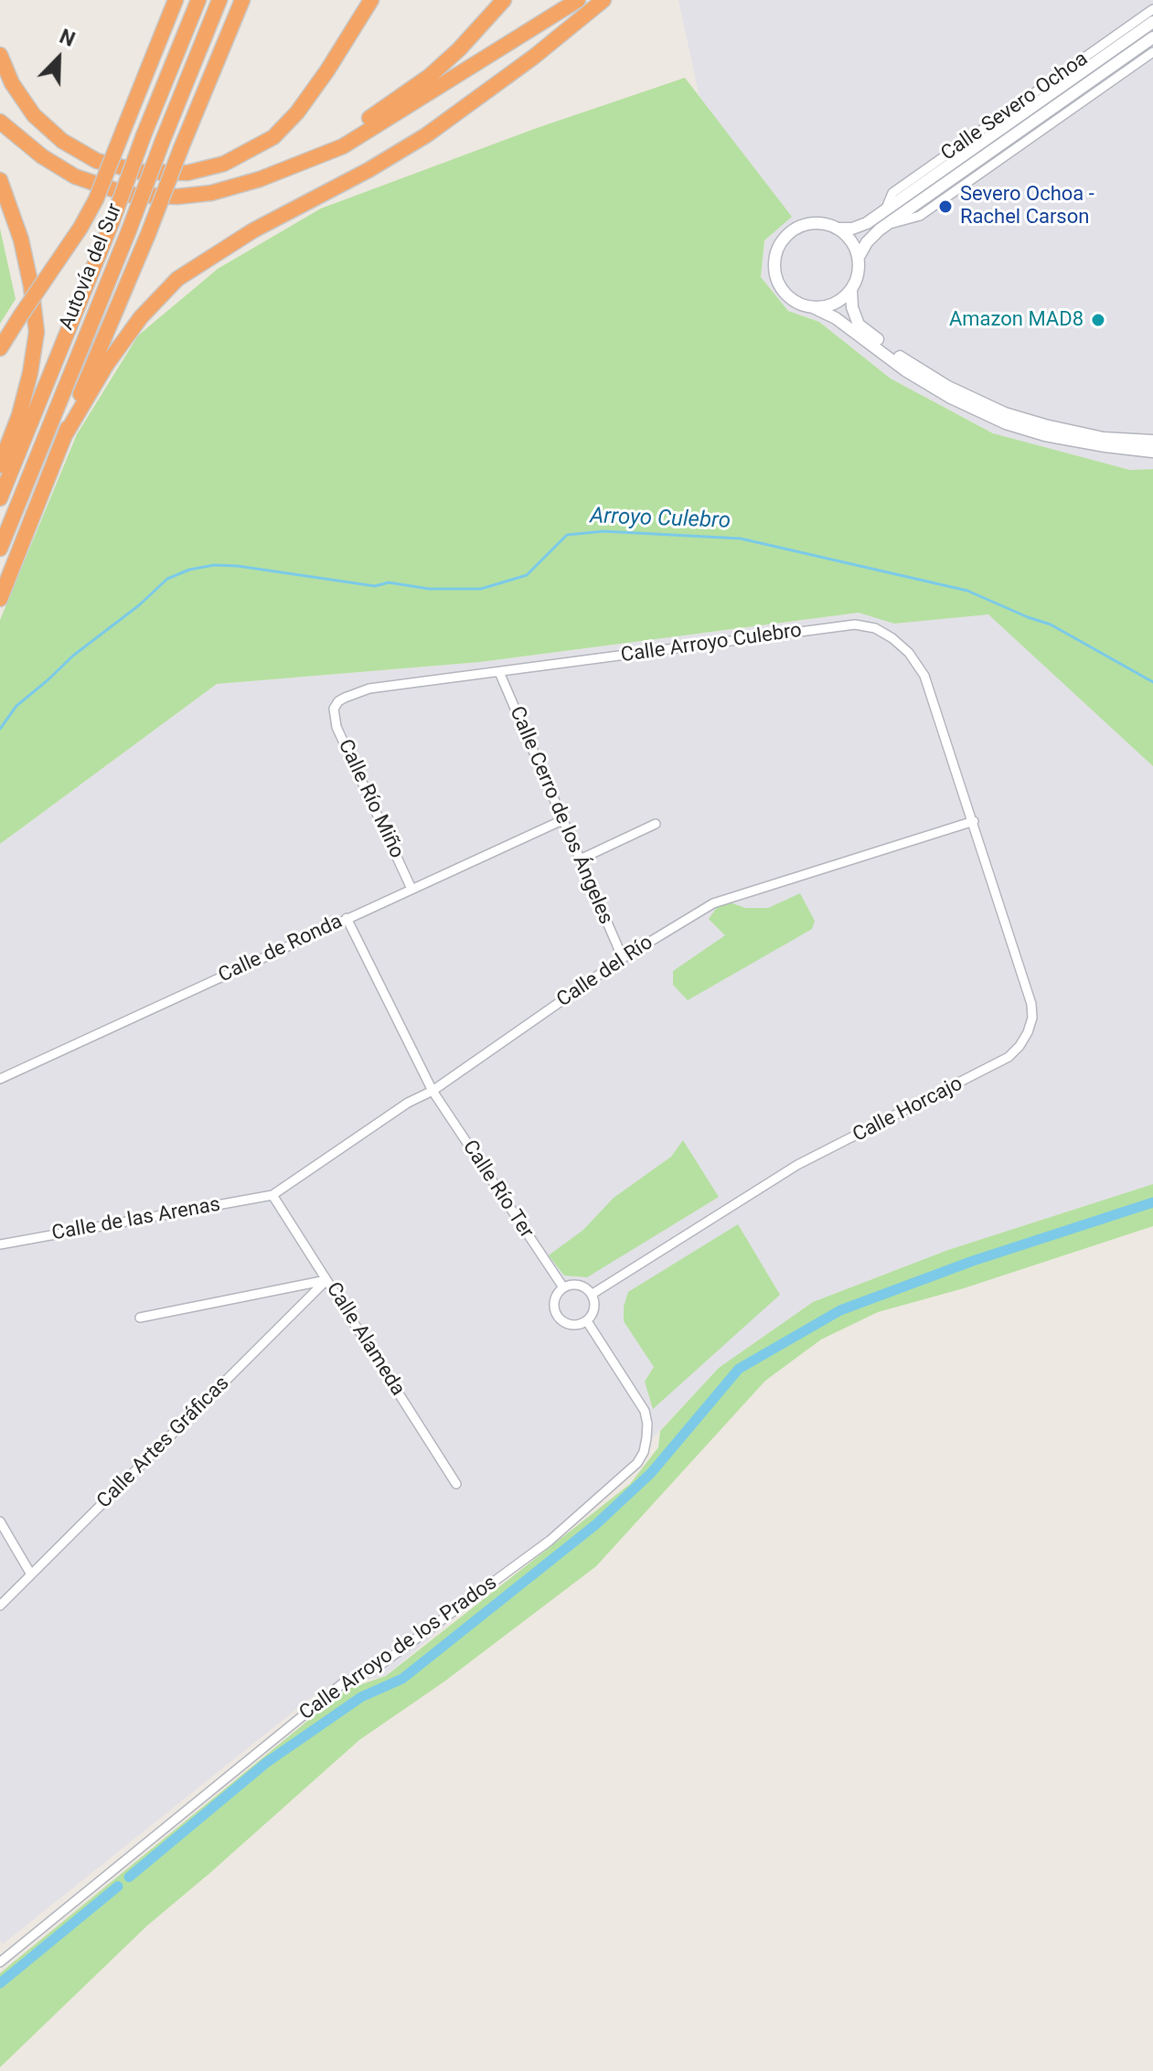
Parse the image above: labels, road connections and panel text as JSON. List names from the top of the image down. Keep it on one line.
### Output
{"streets":{"highway":["Autovía del Sur"],"street":["Calle Severo Ochoa","Calle Arroyo Culebro","Calle Río Miño","Calle Cerro de los Ángeles","Calle de Ronda","Calle del Río","Calle Horcajo","Calle Río Ter","Calle de las Arenas","Calle Alameda","Calle Artes Gráficas","Calle Arroyo de los Prados"]},"crossings":[["Calle Arroyo Culebro","Calle Río Miño"],["Calle Arroyo Culebro","Calle Cerro de los Ángeles"],["Calle Arroyo Culebro","Calle del Río"],["Calle Arroyo Culebro","Calle Horcajo"],["Calle Río Miño","Calle de Ronda"],["Calle Cerro de los Ángeles","Calle de Ronda"],["Calle Cerro de los Ángeles","Calle del Río"],["Calle de Ronda","Calle Río Ter"],["Calle del Río","Calle Horcajo"],["Calle del Río","Calle Río Ter"],["Calle del Río","Calle de las Arenas"],["Calle del Río","Calle Alameda"],["Calle Horcajo","Calle Río Ter"],["Calle Horcajo","Calle Arroyo de los Prados"],["Calle Río Ter","Calle Arroyo de los Prados"],["Calle de las Arenas","Calle Alameda"],["Calle Alameda","Calle Artes Gráficas"]],"water":["Arroyo Culebro"],"places":["Severo Ochoa - Rachel Carson","Amazon MAD8"],"north":"top right"}
